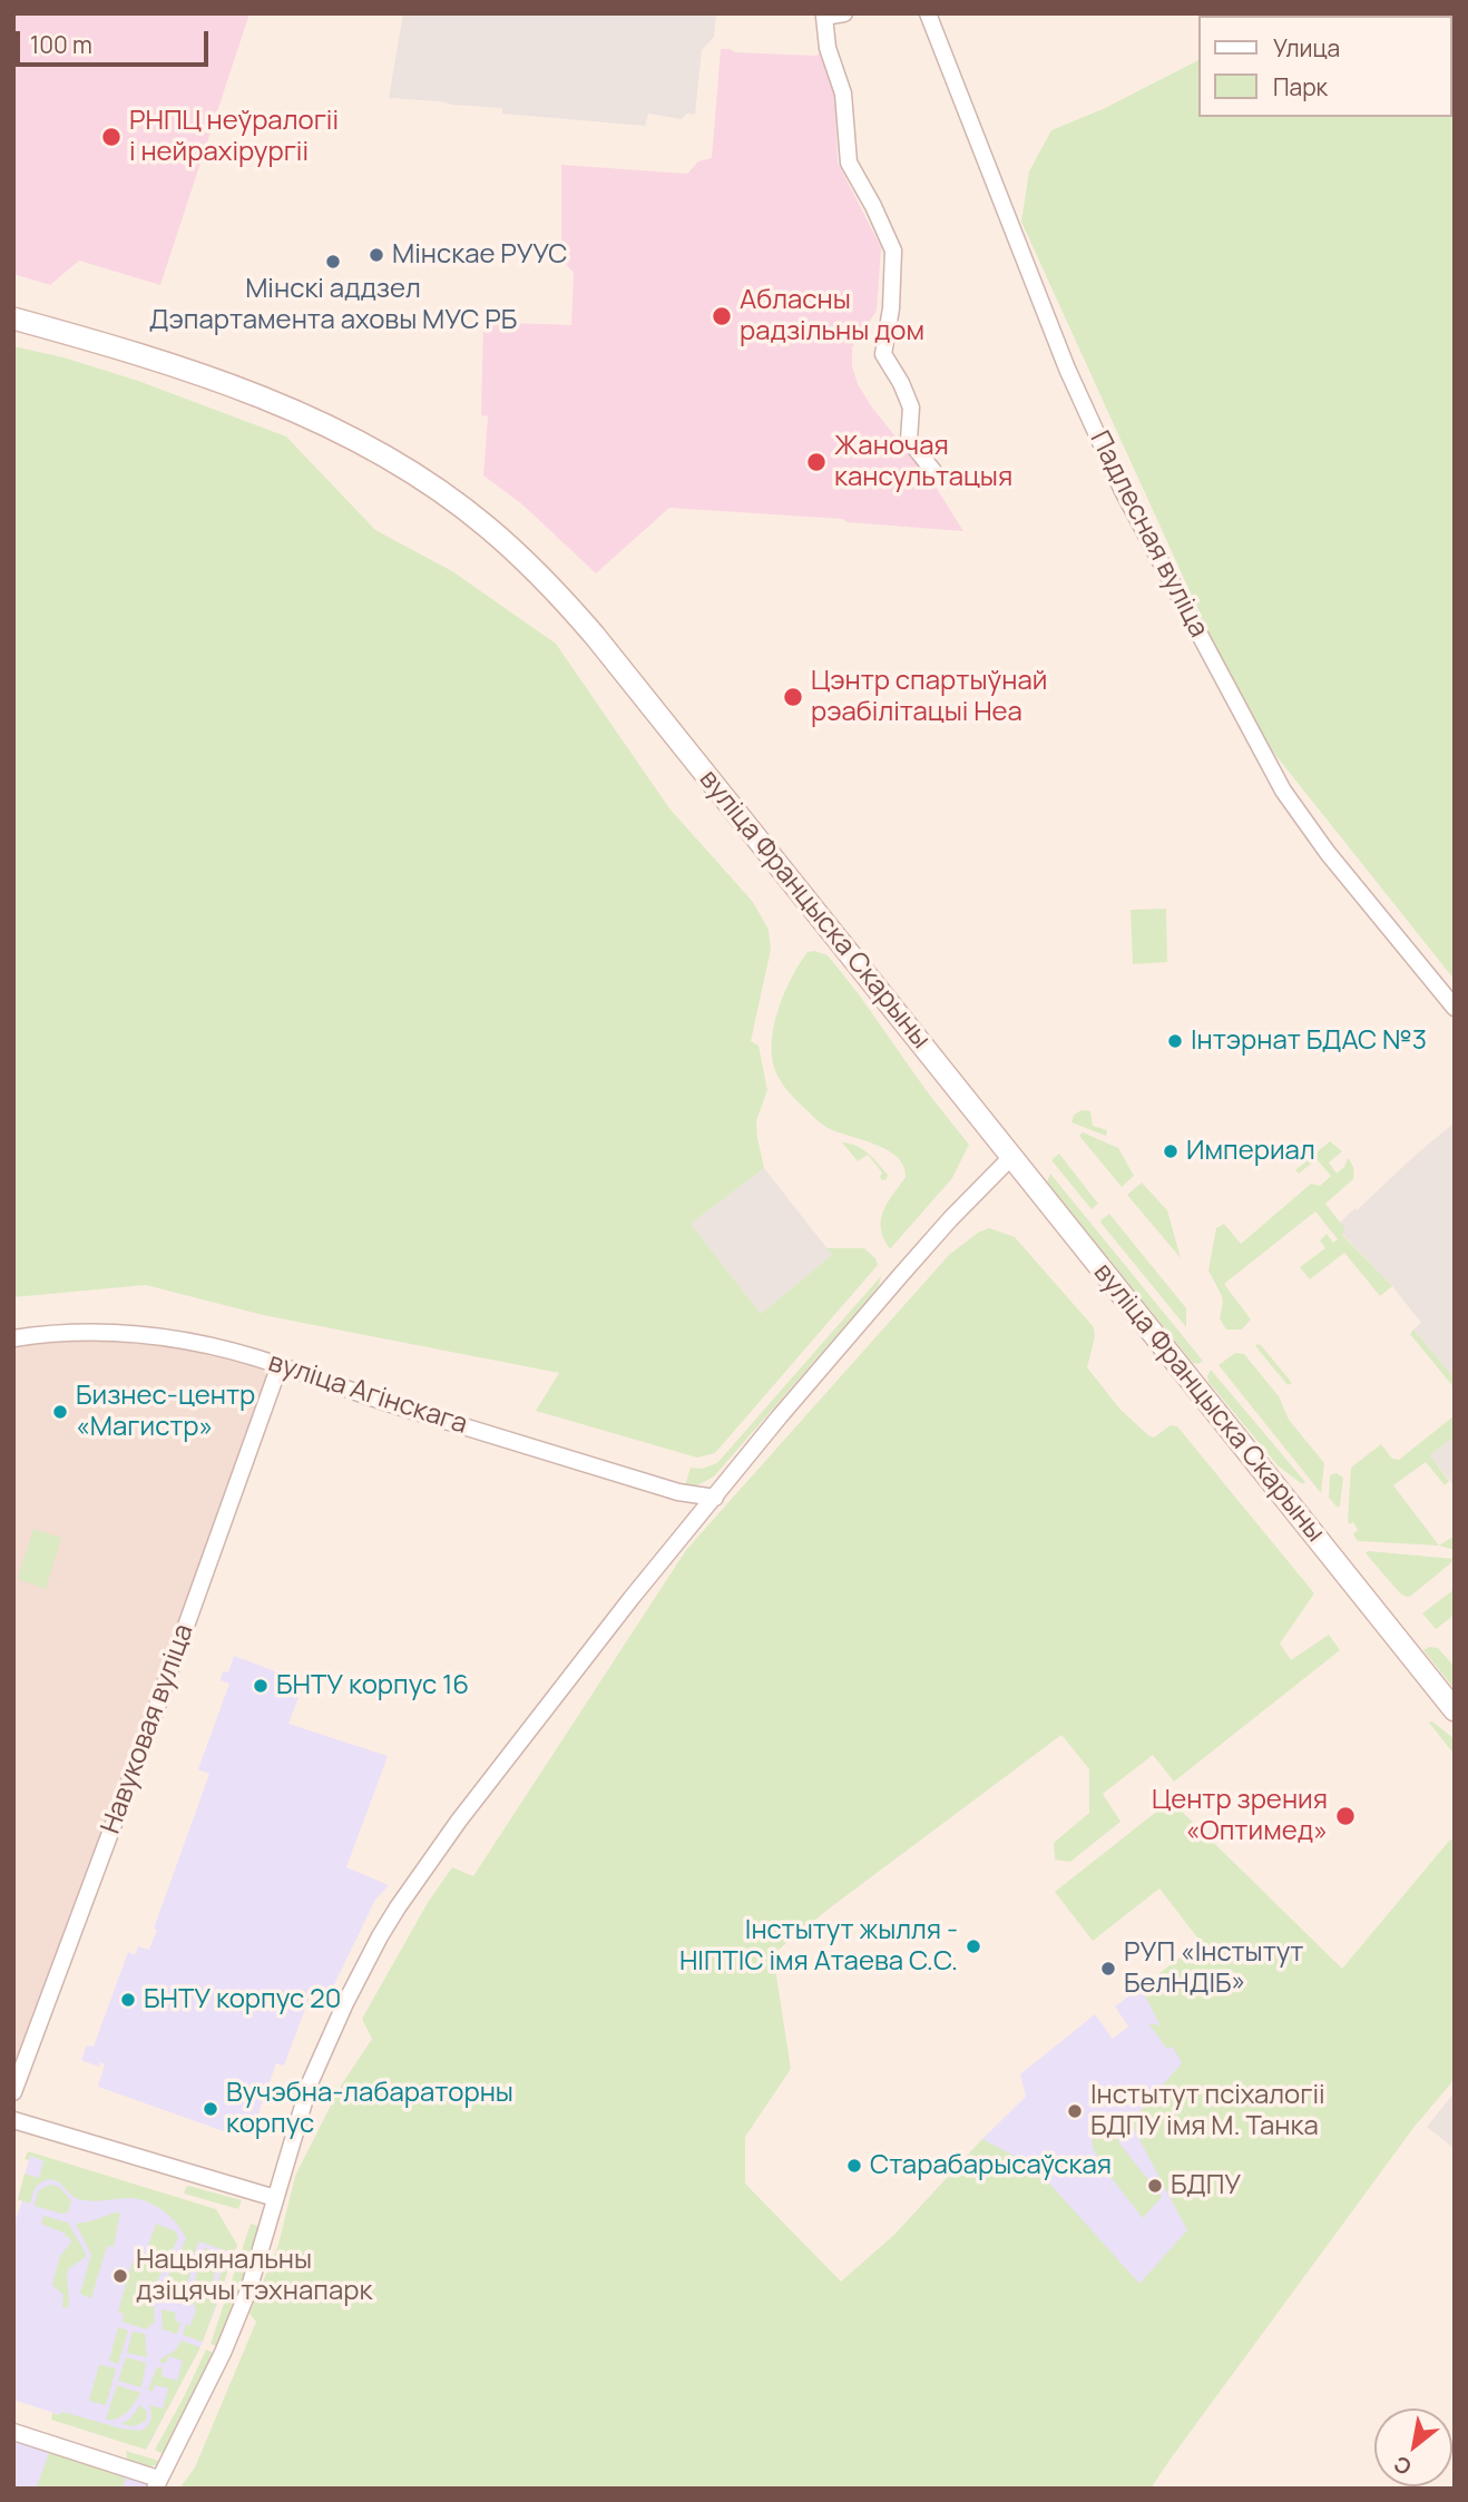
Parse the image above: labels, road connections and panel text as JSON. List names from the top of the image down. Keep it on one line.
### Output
{"streets":{"main road":["вуліца Францыска Скарыны"],"street":["Падлесная вуліца","вуліца Агінскага","Навуковая вуліца"]},"crossings":[["вуліца Агінскага","Навуковая вуліца"]],"places":["РНПЦ неўралогіі і нейрахірургіі","Мінскае РУУС","Мінскі аддзел Дэпартамента аховы МУС РБ","Абласны радзільны дом","Жаночая кансультацыя","Цэнтр спартыўнай рэабілітацыі Неа","Інтэрнат БДАС №3","Империал","Бизнес-центр «Магистр»","БНТУ корпус 16","Центр зрения «Оптимед»","Інстытут жылля - НІПТІС імя Атаева С.С.","РУП «Інстытут БелНДІБ»","БНТУ корпус 20","Вучэбна-лабараторны корпус","Інстытут псіхалогіі БДПУ імя М. Танка","Старабарысаўская","БДПУ","Нацыянальны дзіцячы тэхнапарк"],"legend":["Улица","Парк"],"scale_bar":"100 m","north":"bottom left"}
